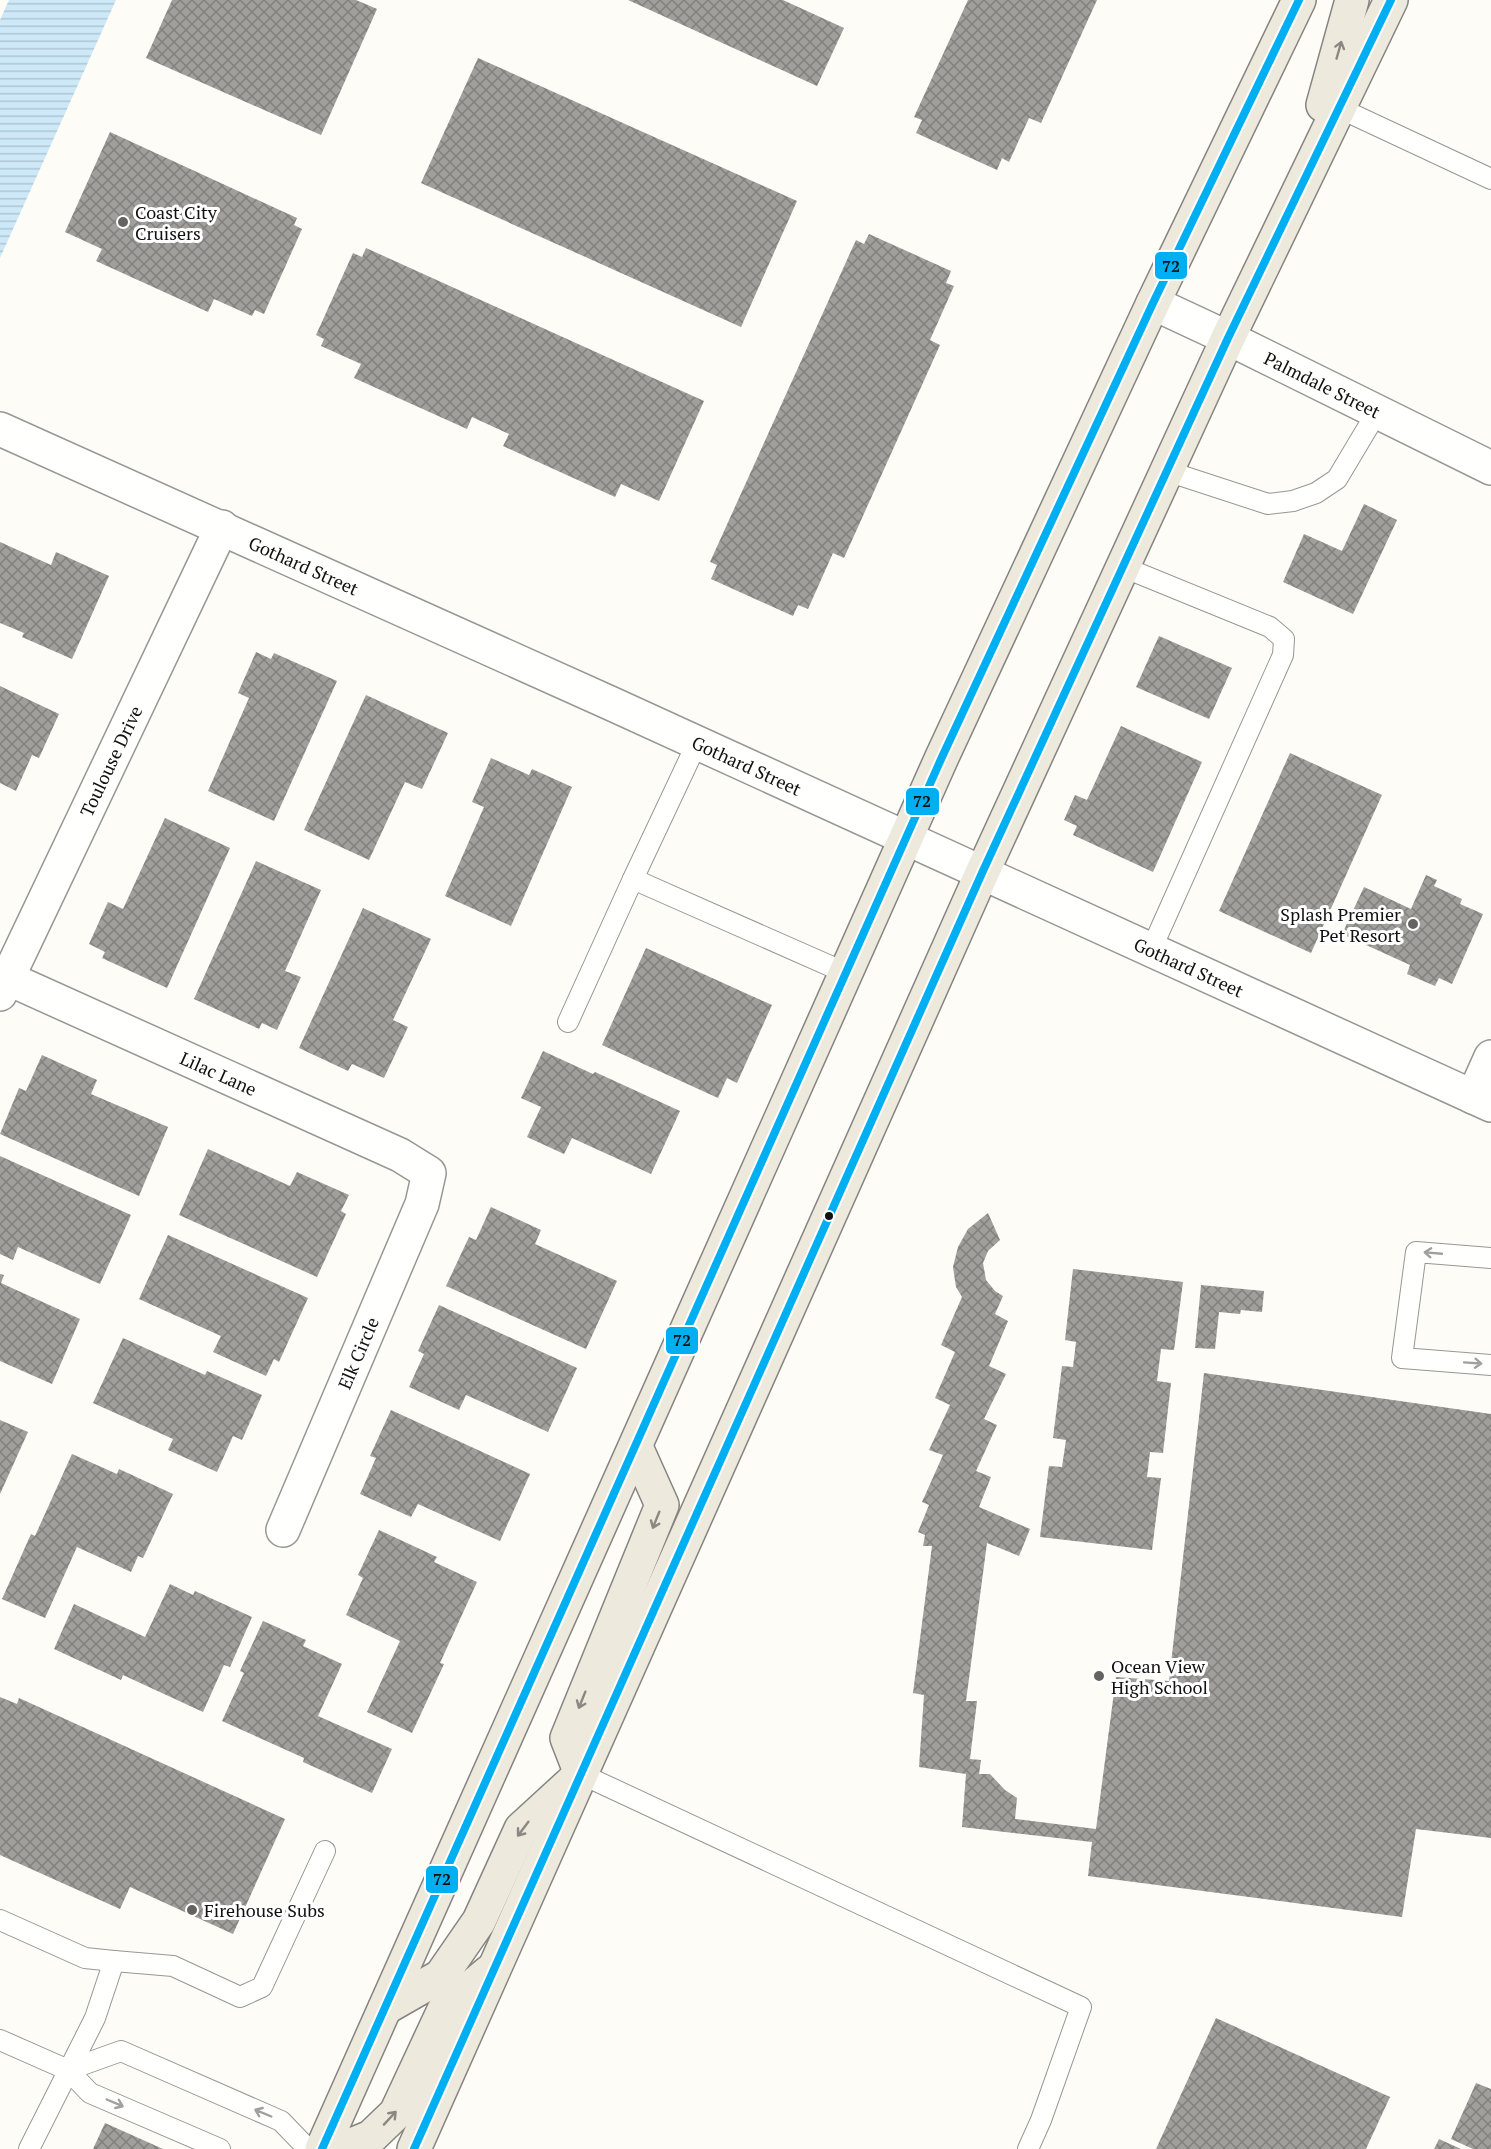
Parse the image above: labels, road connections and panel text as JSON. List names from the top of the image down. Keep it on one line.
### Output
{"streets":{"street":["Palmdale Street","Gothard Street","Toulouse Drive","Lilac Lane","Elk Circle"]},"crossings":[["Gothard Street","Toulouse Drive"],["Toulouse Drive","Lilac Lane"],["Lilac Lane","Elk Circle"]],"places":["Coast City Cruisers","Splash Premier Pet Resort","Ocean View High School","Firehouse Subs"],"lines":["transit line 72"]}
